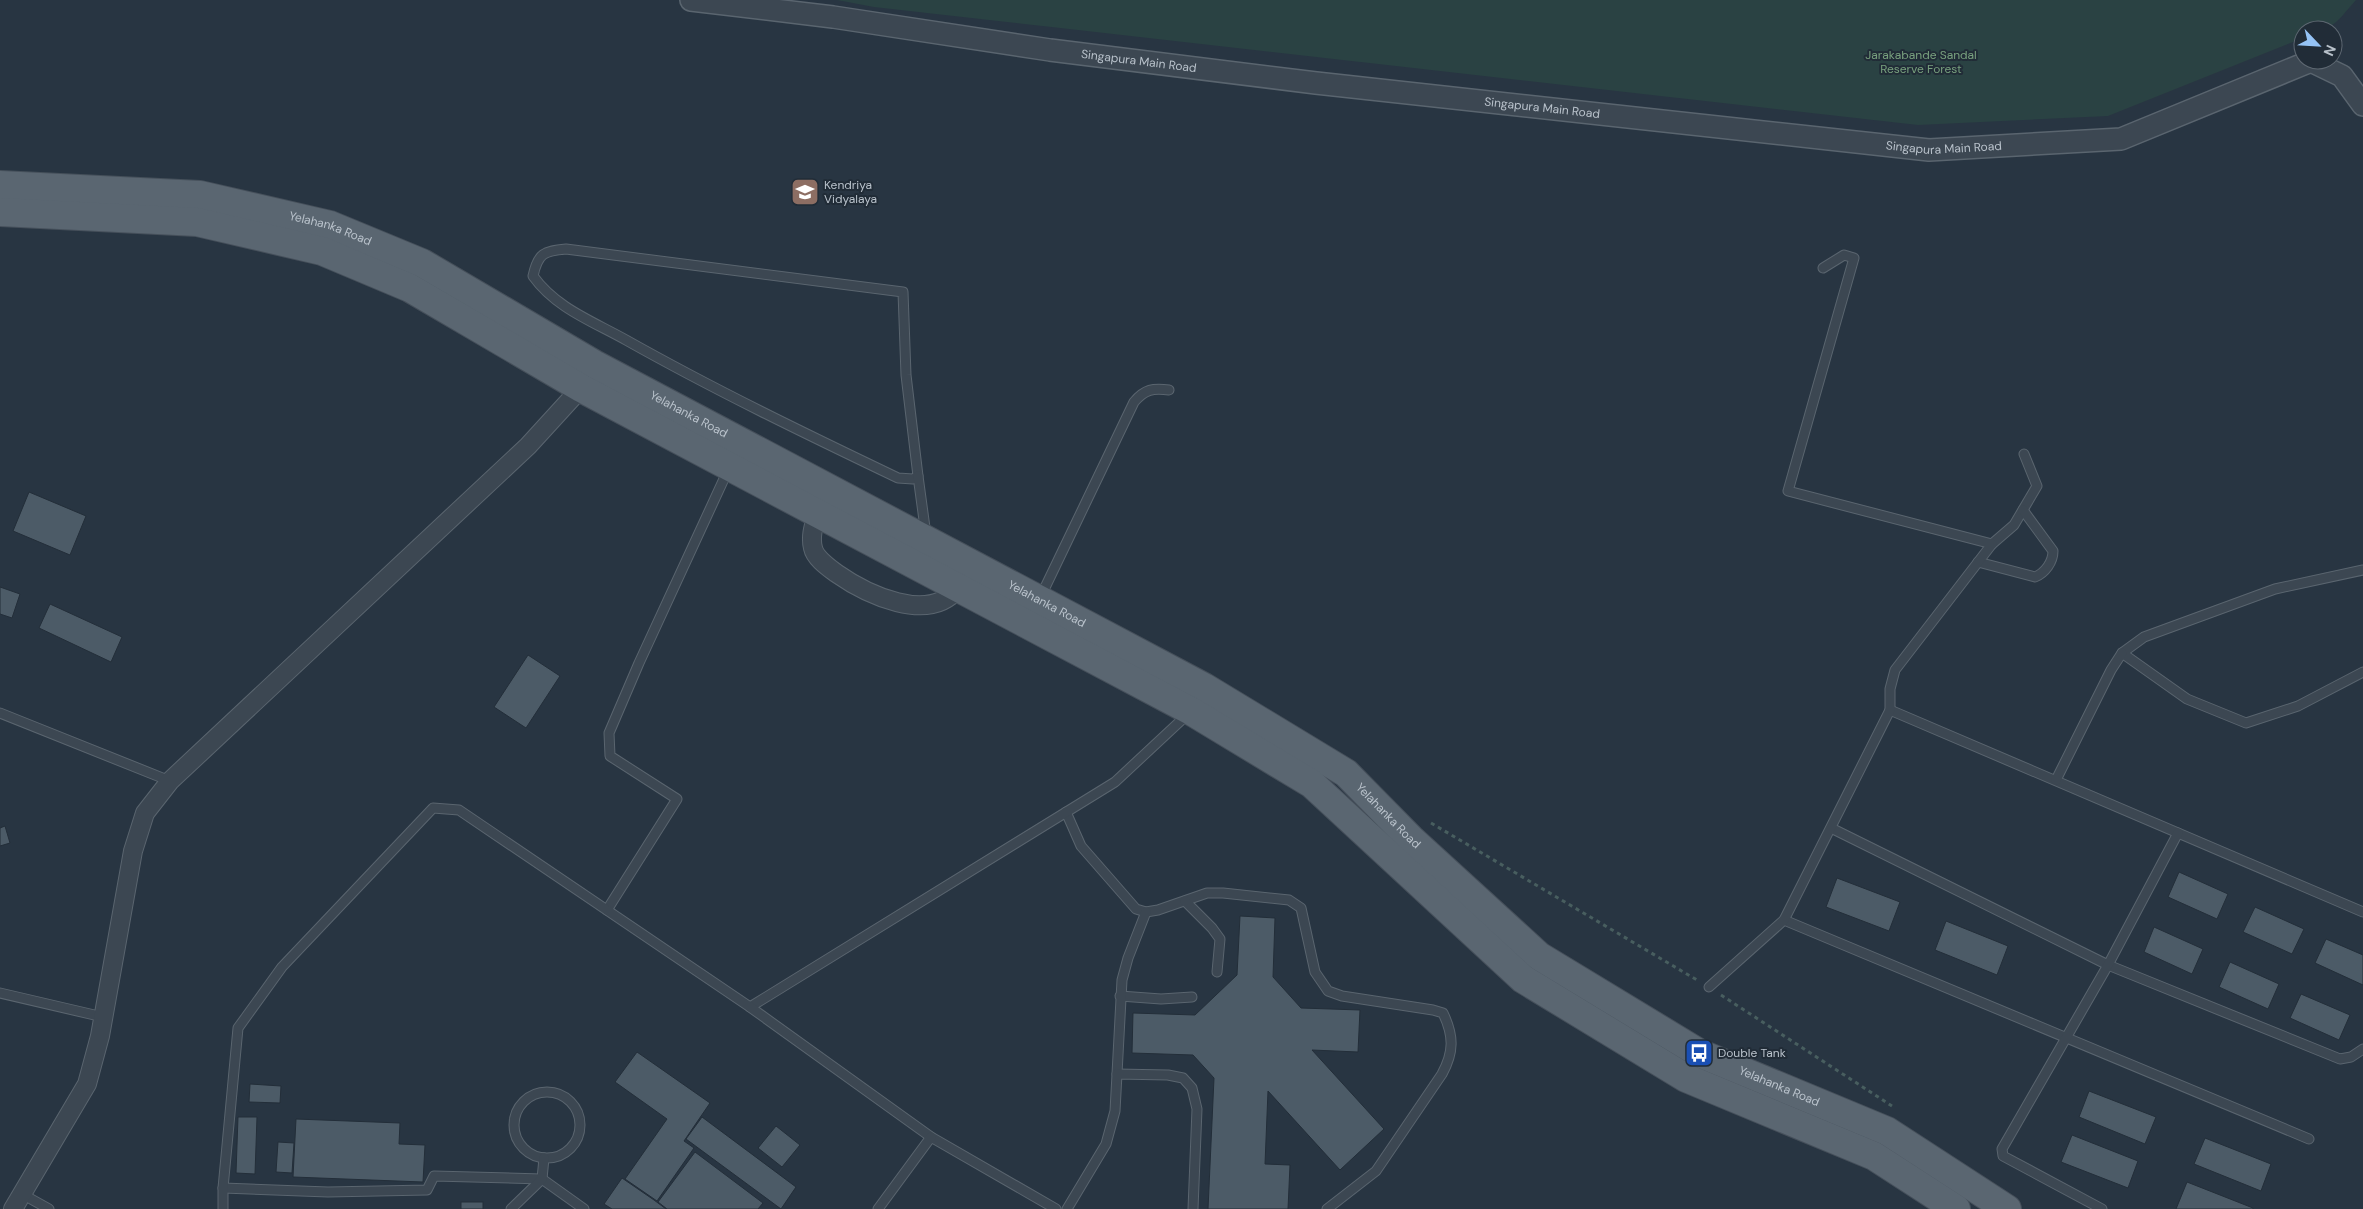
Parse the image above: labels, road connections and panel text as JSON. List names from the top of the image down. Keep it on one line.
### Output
{"streets":{"main road":["Yelahanka Road"],"street":["Singapura Main Road"]},"parks":["Jarakabande Sandal Reserve Forest"],"places":{"school or university":["Kendriya Vidyalaya"],"bus stop":["Double Tank"]},"north":"bottom right"}
